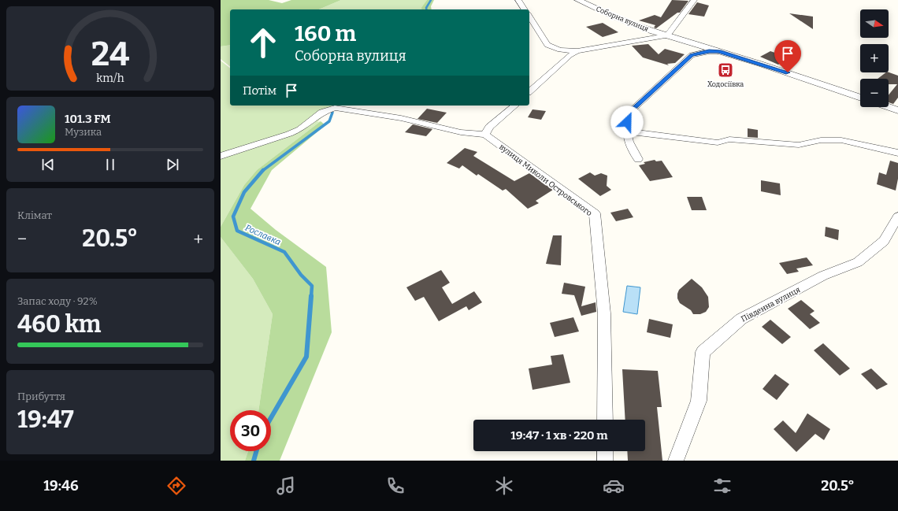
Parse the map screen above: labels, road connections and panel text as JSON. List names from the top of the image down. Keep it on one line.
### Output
{"streets":{"street":["Соборна вулиця","вулиця Миколи Островського","Південна вулиця"]},"water":["Рославка"],"places":{"bus stop":["Ходосіївка"]},"north":"right","page":{"map_buttons":["+","−"],"turn":["160 m","Соборна вулиця"],"then":"Потім","song":["101.3 FM","Музика"],"tile":["Клімат",["Запас ходу · 92%","460 km"],["Прибуття","19:47"]],"heat":["−","20.5°","+"],"limit":"30","trip":"19:47 · 1 хв · 220 m","tabs":["19:46","20.5°"],"gauge":["24","km/h"]}}
